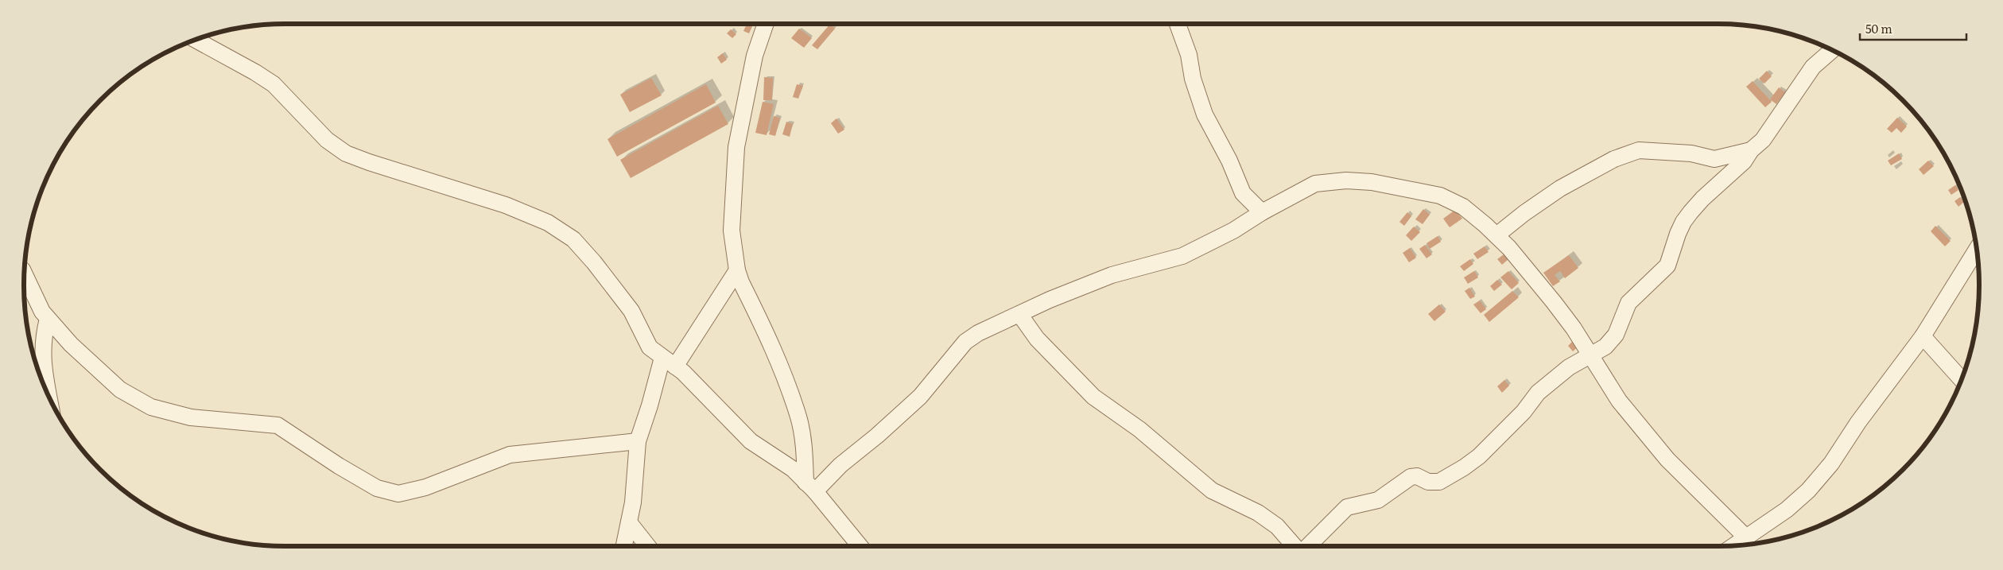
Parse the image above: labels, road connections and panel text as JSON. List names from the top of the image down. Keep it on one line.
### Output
{"scale_bar":"50 m"}
